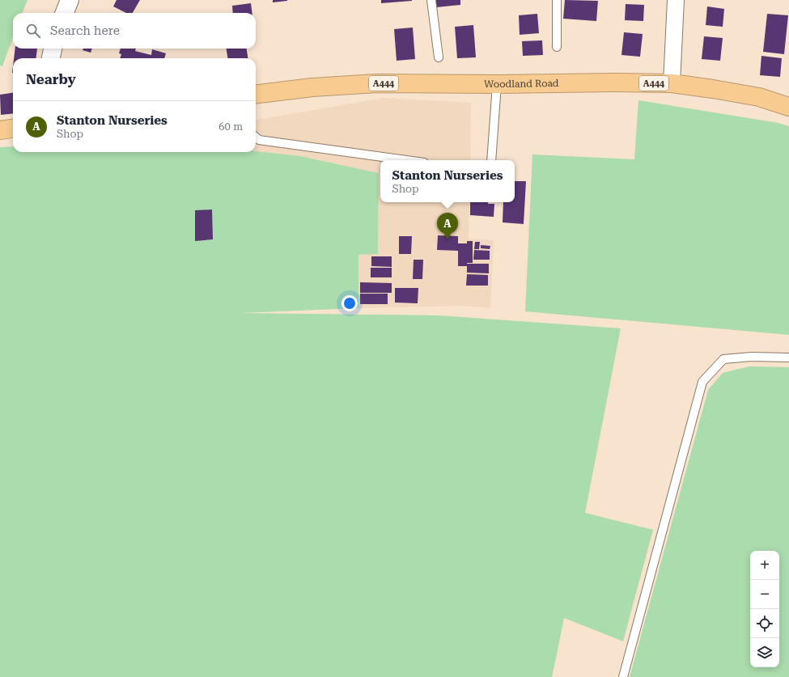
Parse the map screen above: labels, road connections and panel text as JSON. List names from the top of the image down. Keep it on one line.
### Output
{"streets":{"highway":["A444","Woodland Road"]},"page":{"search":"Search here","heading":"Nearby","list":[{"mark":"A","name":"Stanton Nurseries","note":"Shop","value":"60 m"}],"popup":["Stanton Nurseries","Shop"],"pins":"A","map_buttons":["+","−"]}}
